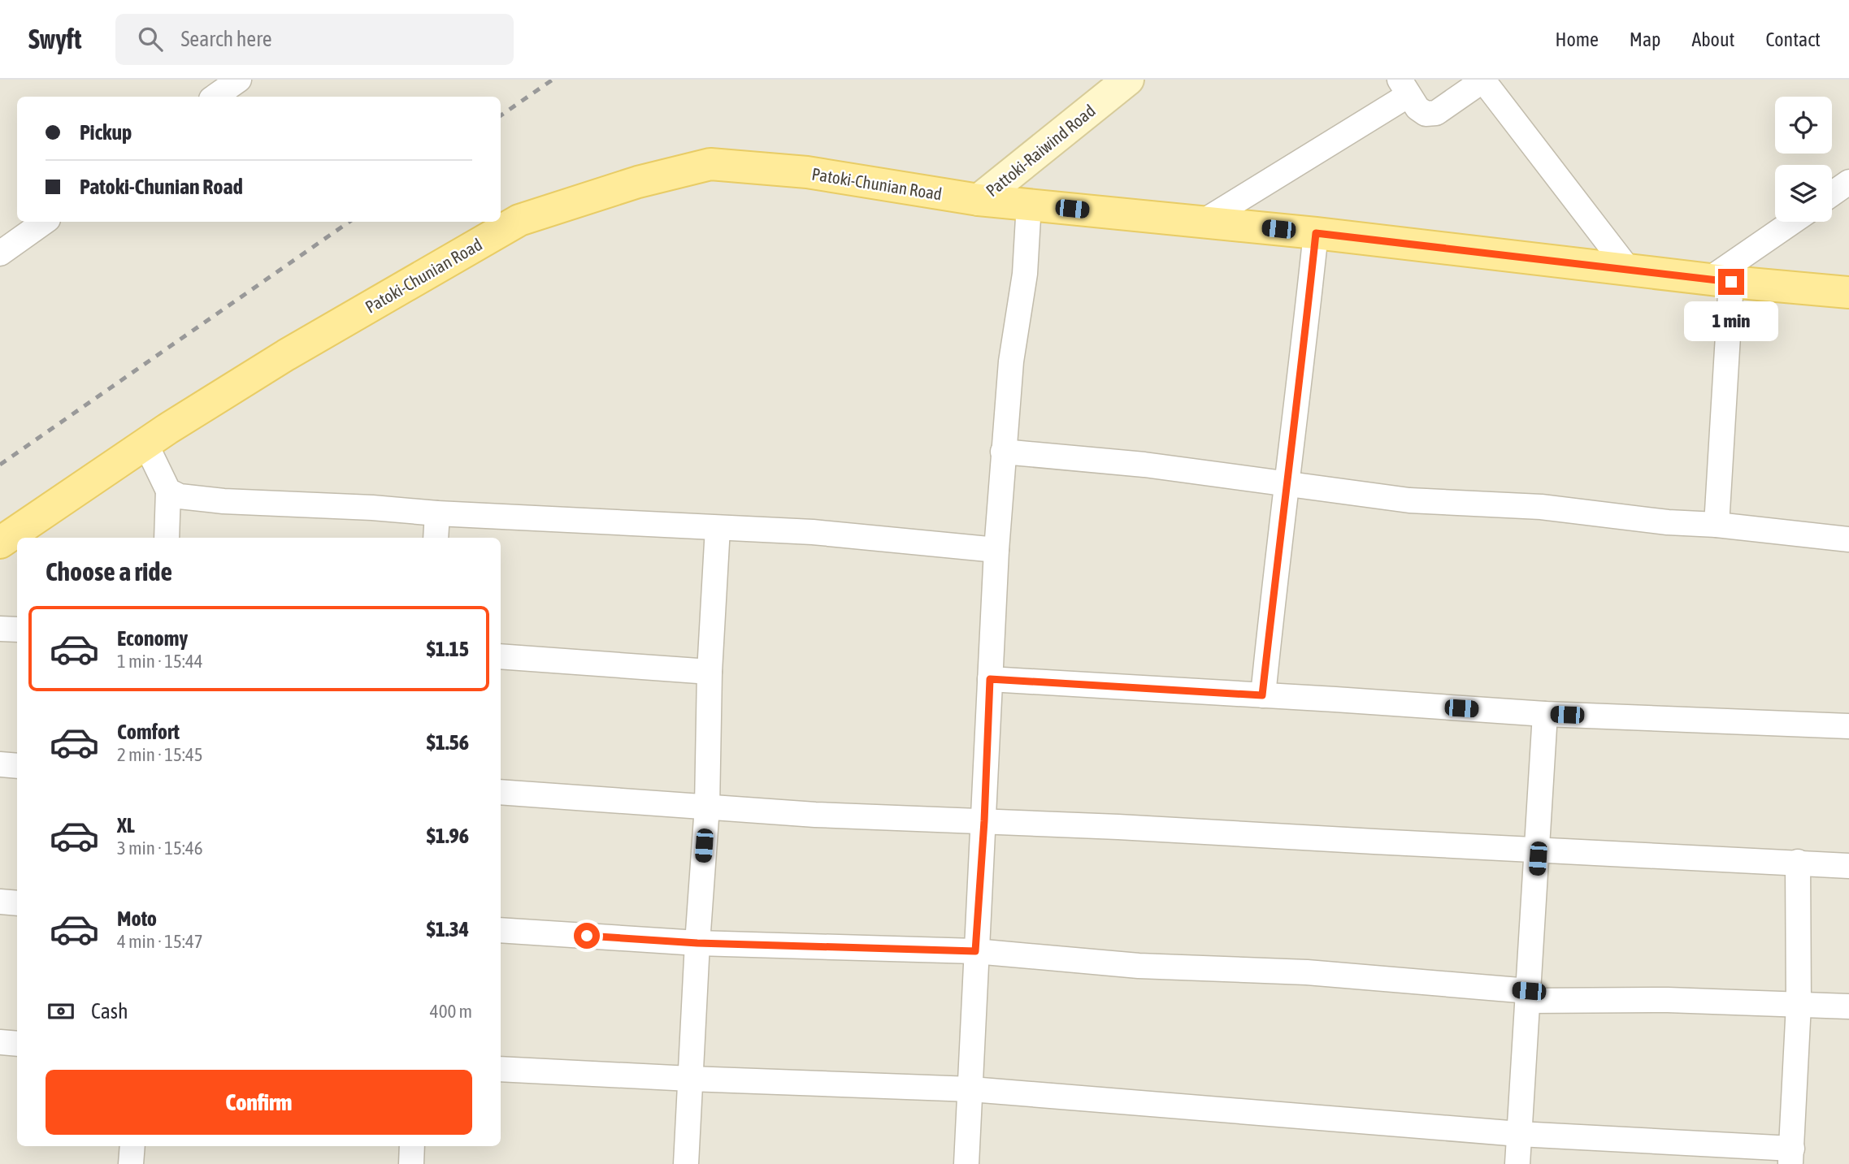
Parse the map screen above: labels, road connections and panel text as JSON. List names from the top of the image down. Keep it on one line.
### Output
{"streets":{"main road":["Pattoki-Raiwind Road","Patoki-Chunian Road"]},"crossings":[["Pattoki-Raiwind Road","Patoki-Chunian Road"]],"page":{"header":"Swyft","search":"Search here","nav":["Home","Map","About","Contact"],"banner":["Pickup","Patoki-Chunian Road"],"bubble":"1 min","heading":"Choose a ride","list":[{"name":"Economy","note":"1 min · 15:44","value":"$1.15"},{"name":"Comfort","note":"2 min · 15:45","value":"$1.56"},{"name":"XL","note":"3 min · 15:46","value":"$1.96"},{"name":"Moto","note":"4 min · 15:47","value":"$1.34"}],"pay":["Cash","400 m"],"buttons":"Confirm"}}
